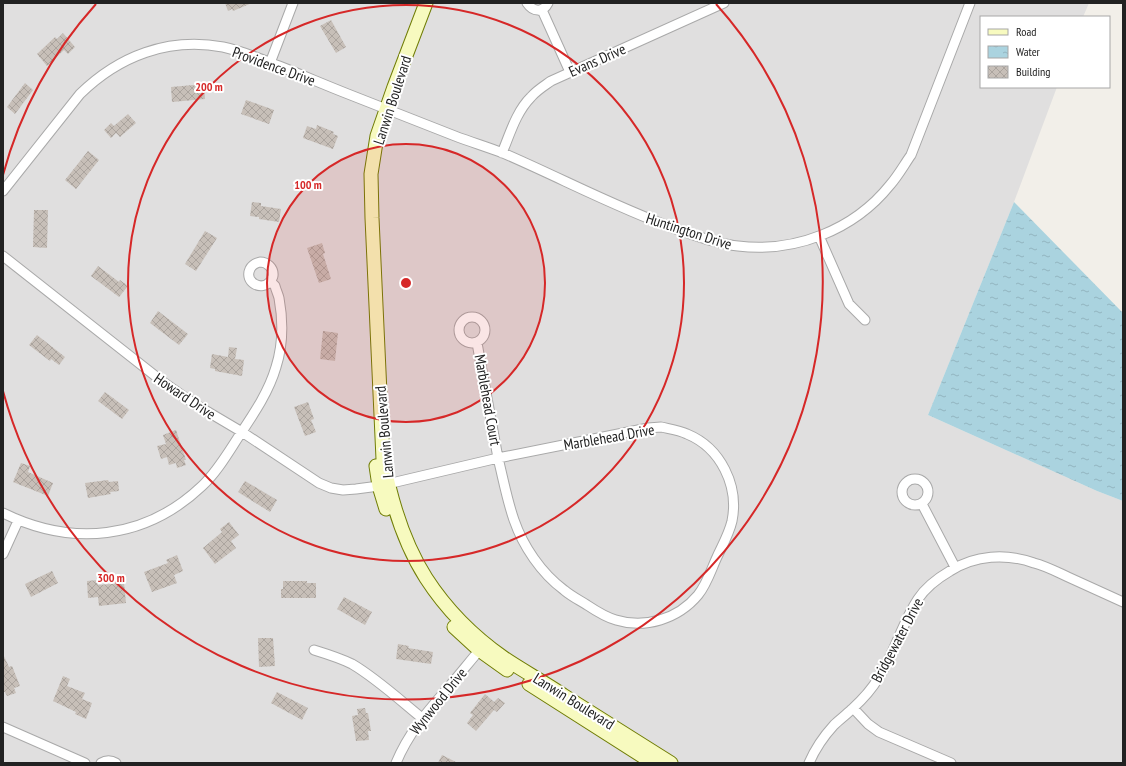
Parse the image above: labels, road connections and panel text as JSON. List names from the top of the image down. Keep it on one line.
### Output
{"streets":{"street":["Evans Drive","Providence Drive","Lanwin Boulevard","Huntington Drive","Howard Drive","Marblehead Court","Marblehead Drive","Bridgewater Drive","Wynwood Drive"]},"crossings":[["Evans Drive","Huntington Drive"],["Providence Drive","Lanwin Boulevard"],["Providence Drive","Huntington Drive"],["Lanwin Boulevard","Huntington Drive"],["Lanwin Boulevard","Howard Drive"],["Lanwin Boulevard","Marblehead Drive"],["Lanwin Boulevard","Wynwood Drive"],["Howard Drive","Marblehead Drive"],["Marblehead Court","Marblehead Drive"]],"legend":["Road","Water","Building"],"rings":["200 m","100 m","300 m"]}
